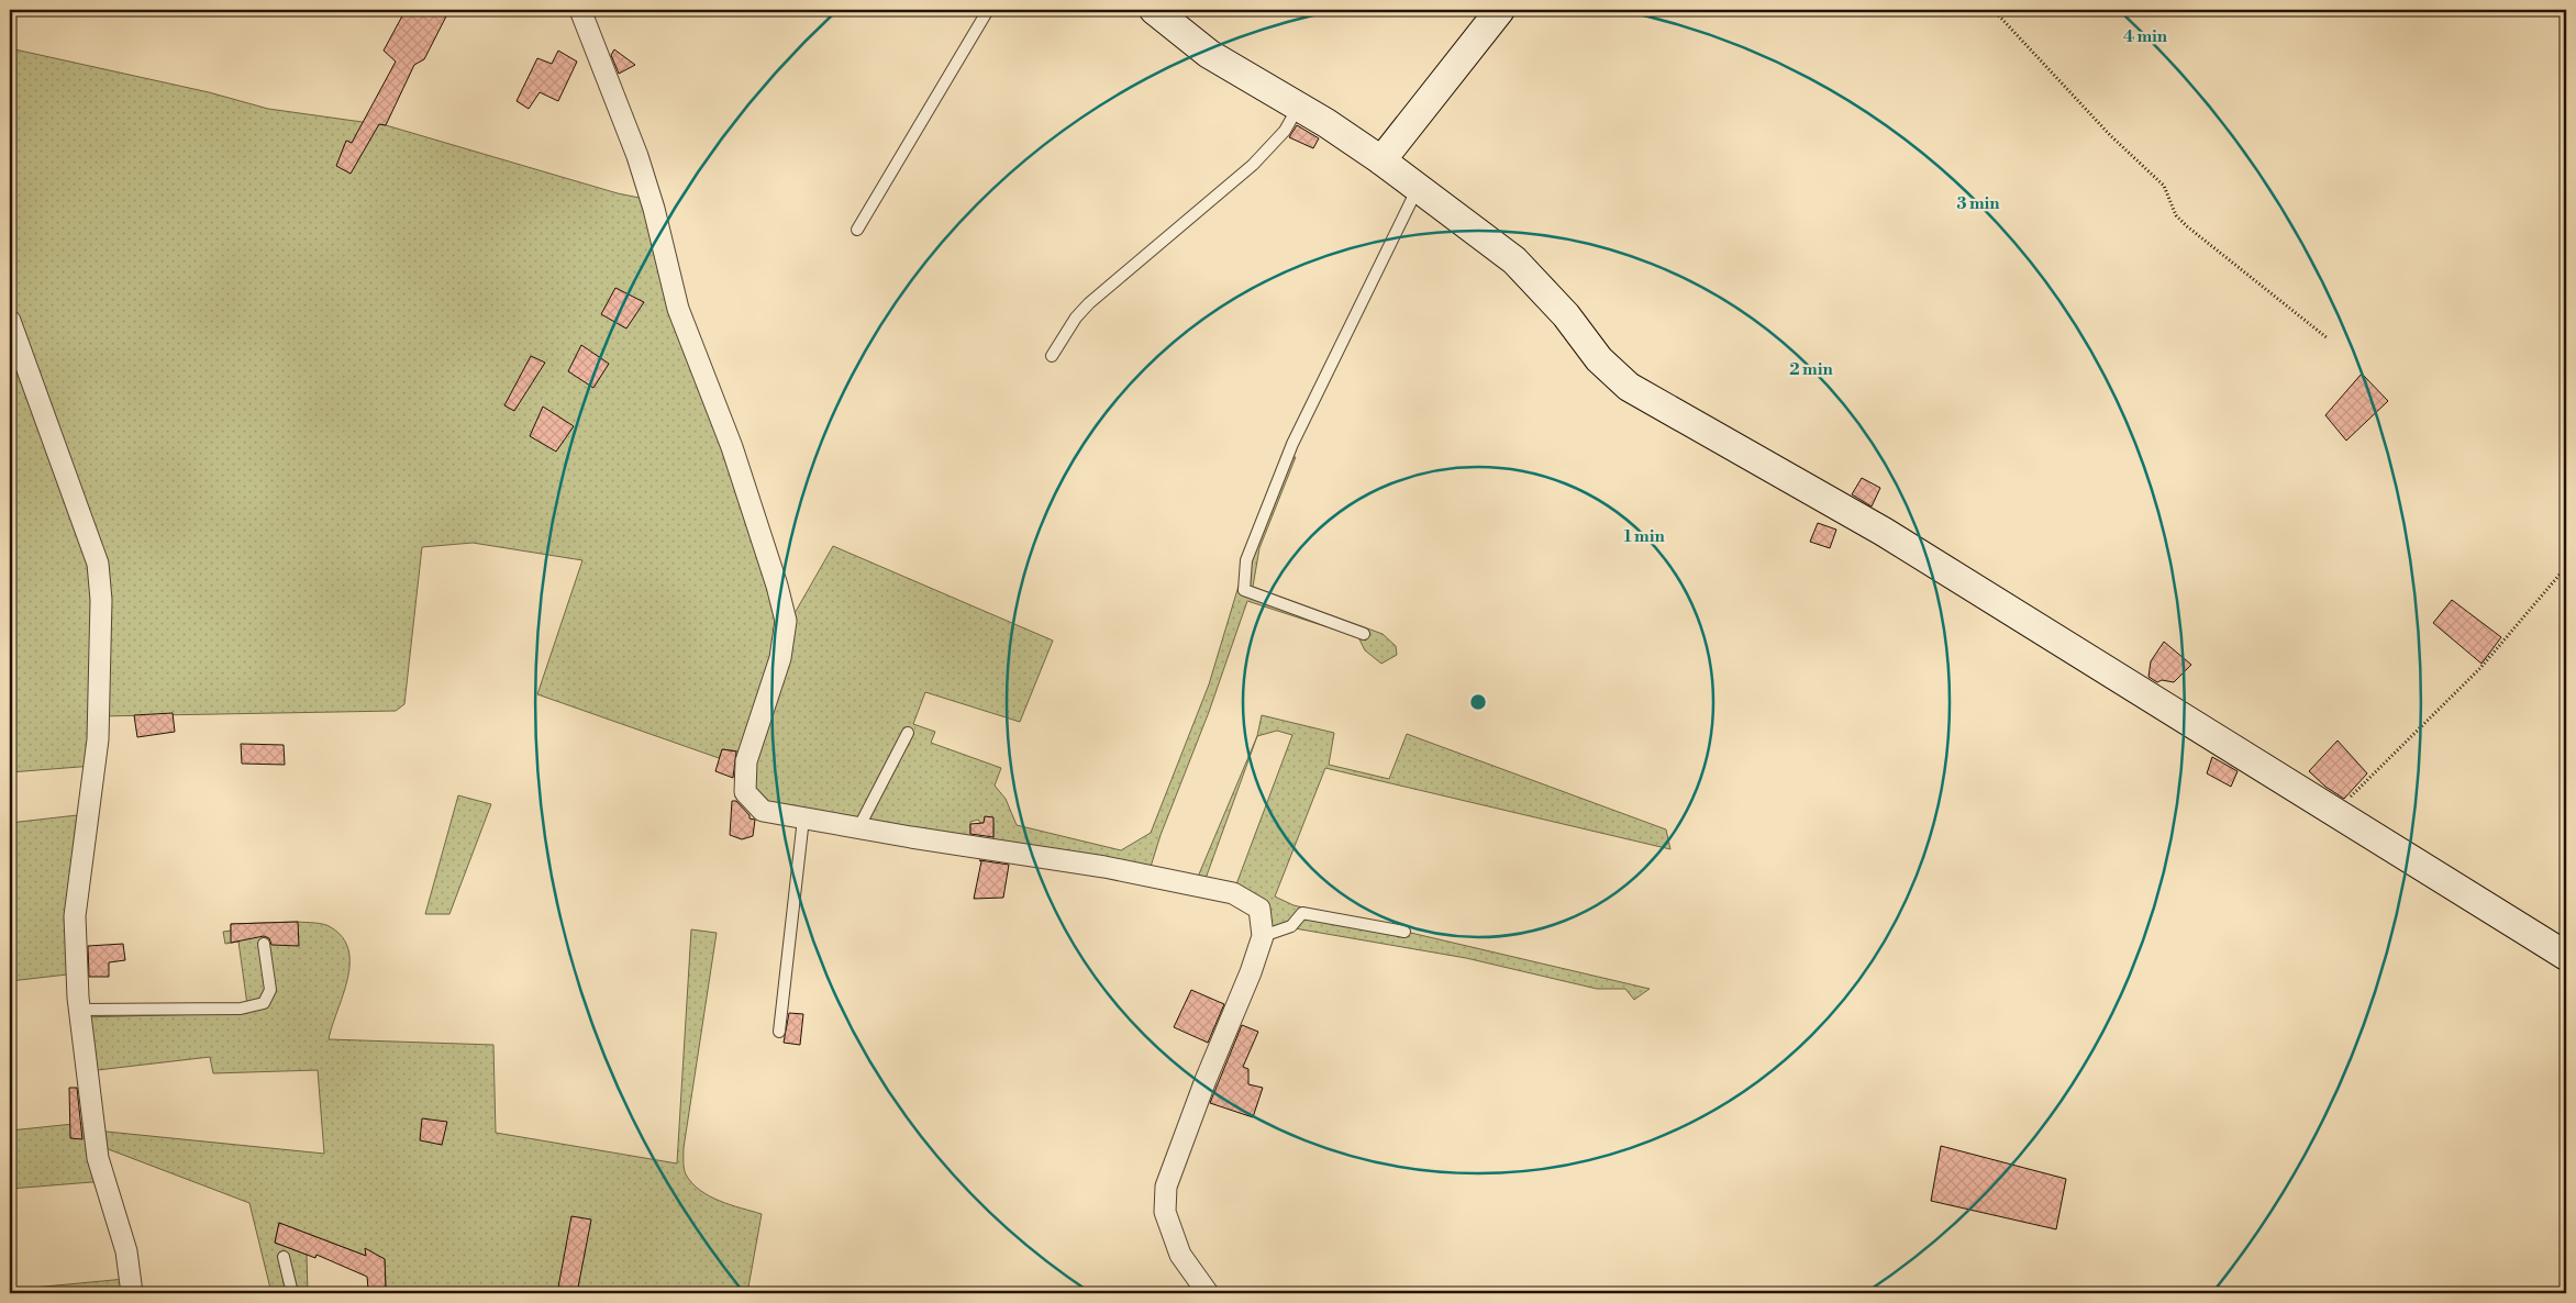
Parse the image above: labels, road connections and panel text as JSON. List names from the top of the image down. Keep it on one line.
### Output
{"rings":["4 min","3 min","2 min","1 min"]}
